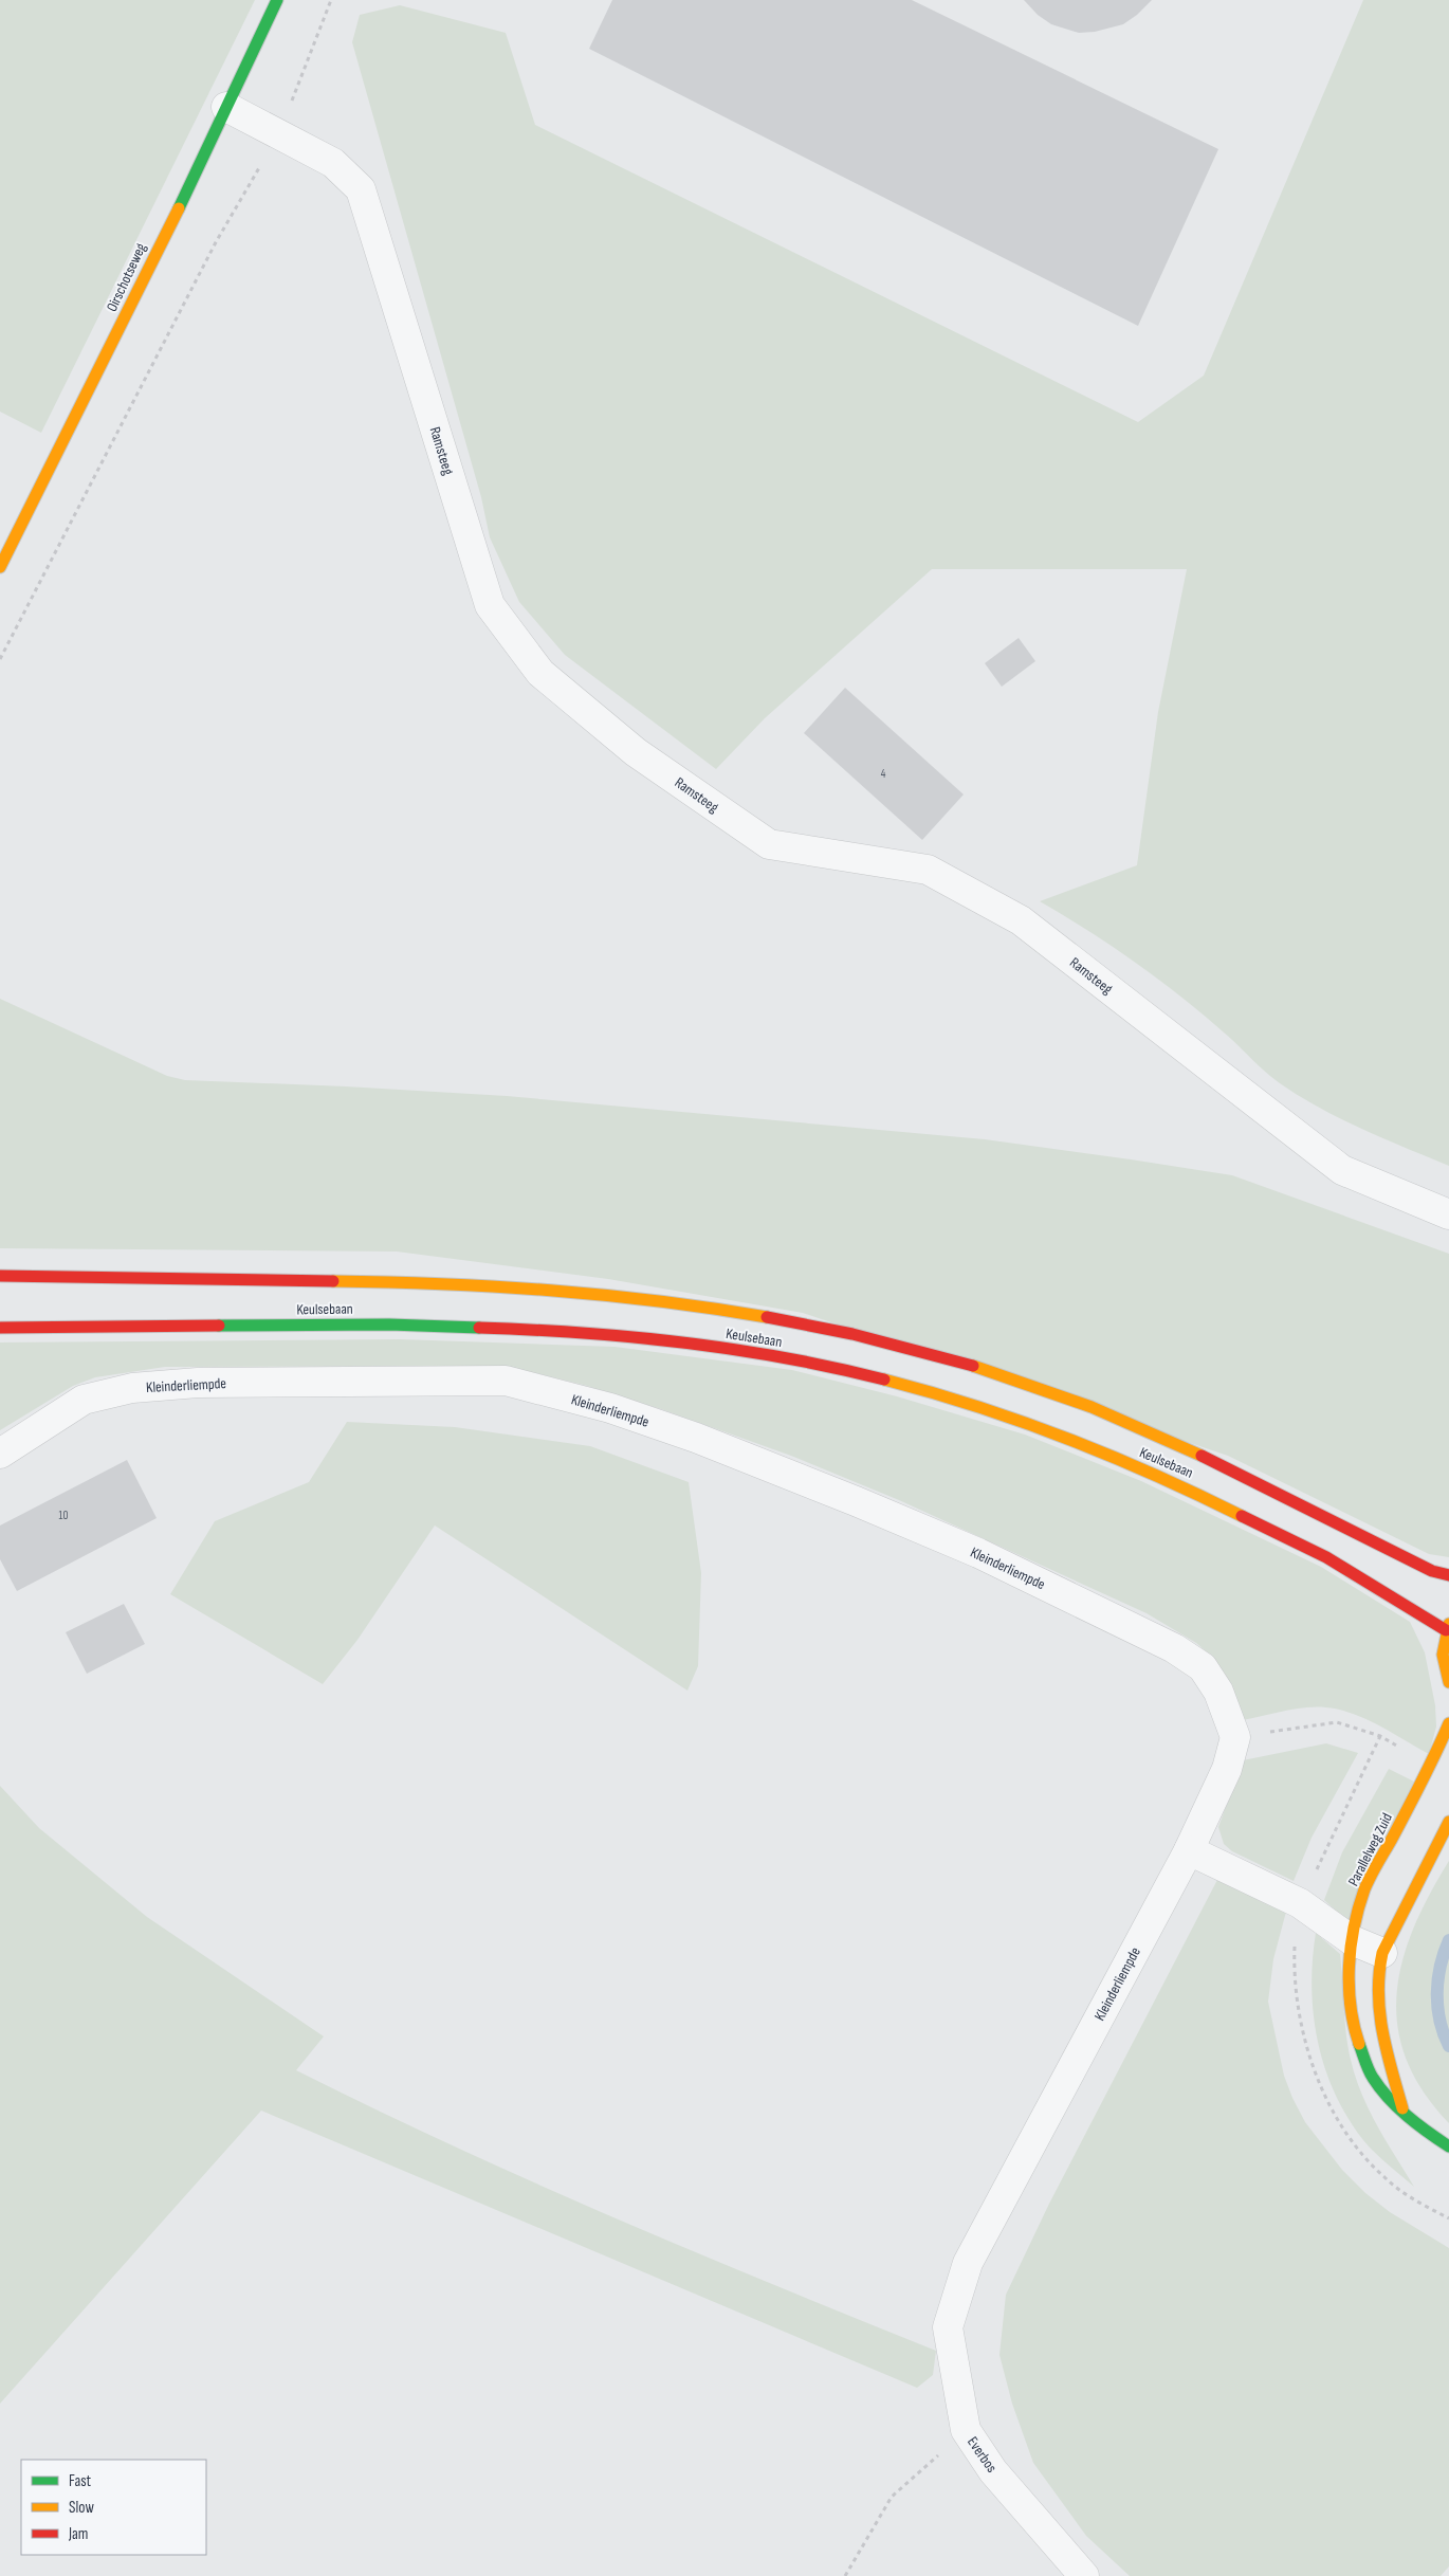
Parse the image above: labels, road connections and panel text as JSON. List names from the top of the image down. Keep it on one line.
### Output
{"streets":{"main road":["Oirschotseweg","Keulsebaan","Parallelweg Zuid"],"street":["Ramsteeg","Kleinderliempde","Everbos"]},"crossings":[["Oirschotseweg","Ramsteeg"],["Kleinderliempde","Everbos"]],"house_numbers":["4","10"],"legend":["Fast","Slow","Jam"]}
